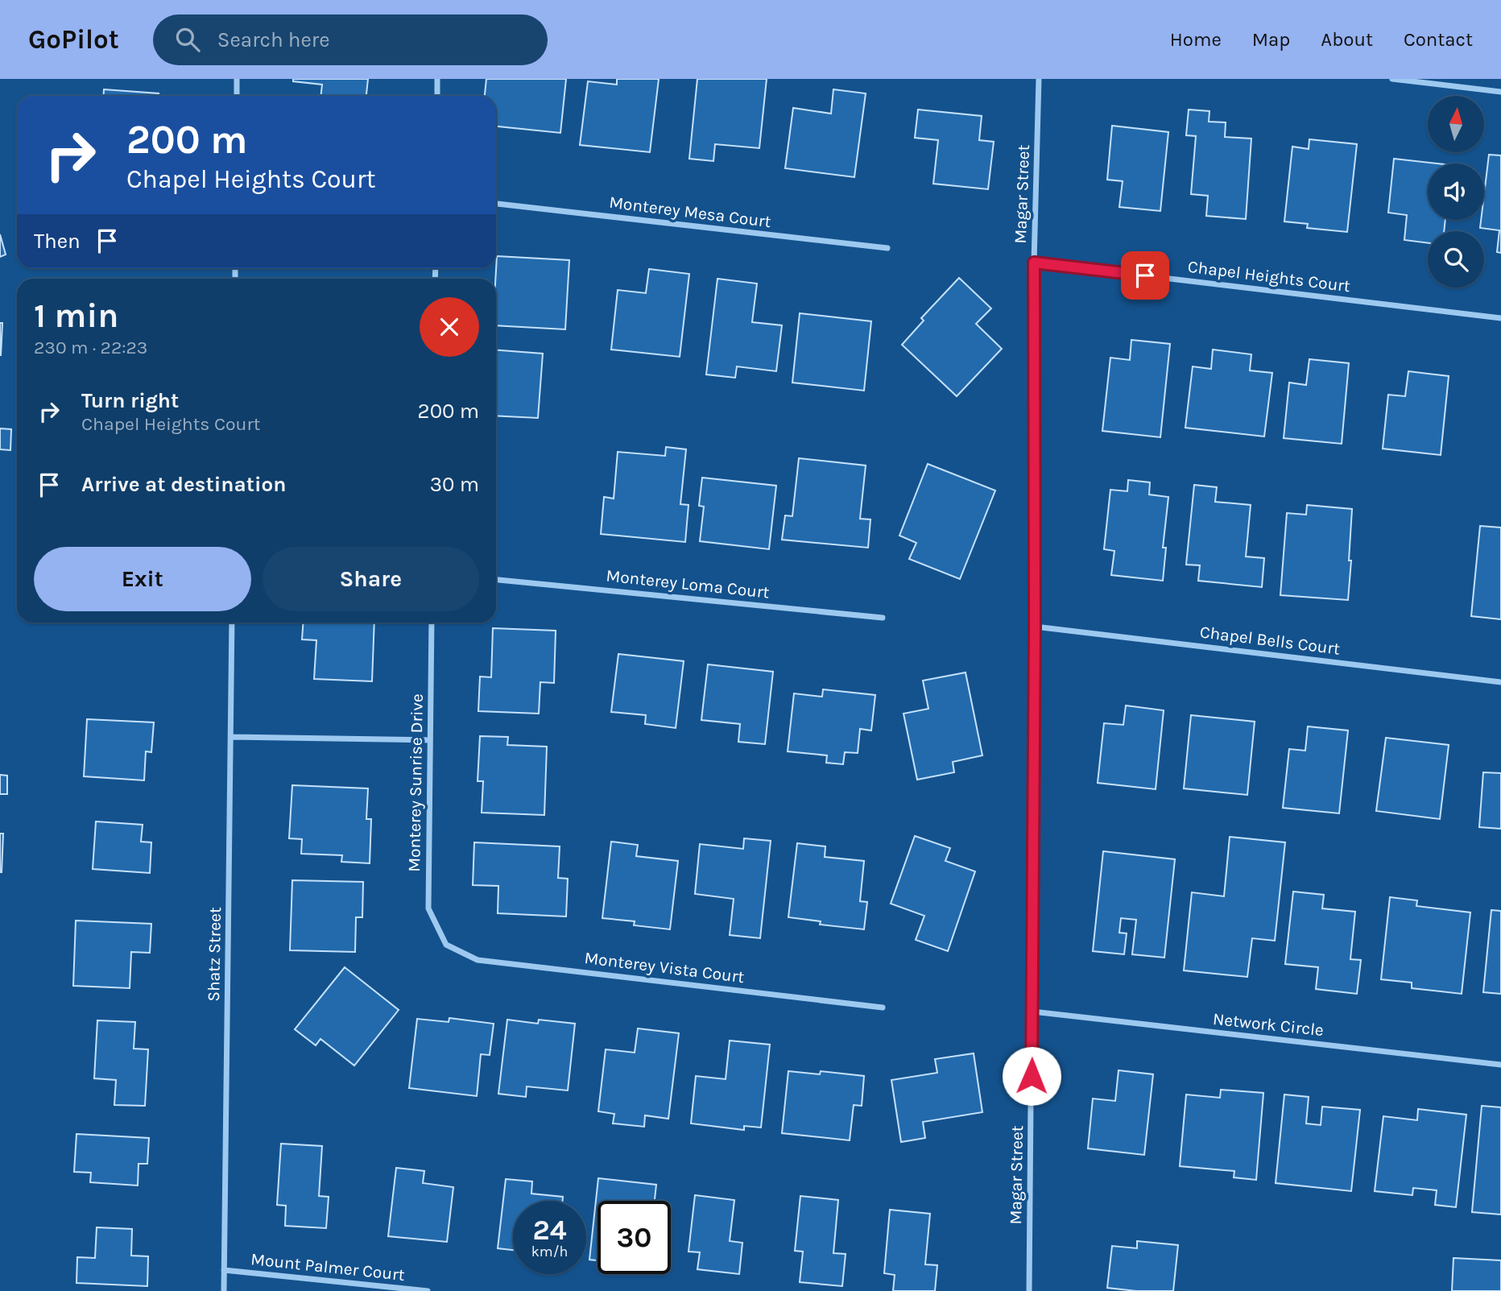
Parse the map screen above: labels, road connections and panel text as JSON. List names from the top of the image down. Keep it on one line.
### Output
{"streets":{"street":["Magar Street","Monterey Mesa Court","Chapel Heights Court","Monterey Loma Court","Chapel Bells Court","Monterey Sunrise Drive","Shatz Street","Monterey Vista Court","Network Circle","Mount Palmer Court"]},"crossings":[["Magar Street","Chapel Heights Court"],["Magar Street","Chapel Bells Court"],["Magar Street","Network Circle"],["Monterey Sunrise Drive","Monterey Vista Court"],["Shatz Street","Mount Palmer Court"]],"north":"top","page":{"header":"GoPilot","search":"Search here","nav":["Home","Map","About","Contact"],"turn":["200 m","Chapel Heights Court"],"then":"Then","heading":["1 min","230 m · 22:23"],"list":[{"name":"Turn right","note":"Chapel Heights Court","value":"200 m"},{"name":"Arrive at destination","value":"30 m"}],"buttons":["Exit","Share"],"speed":"24 km/h","limit":"30"}}
